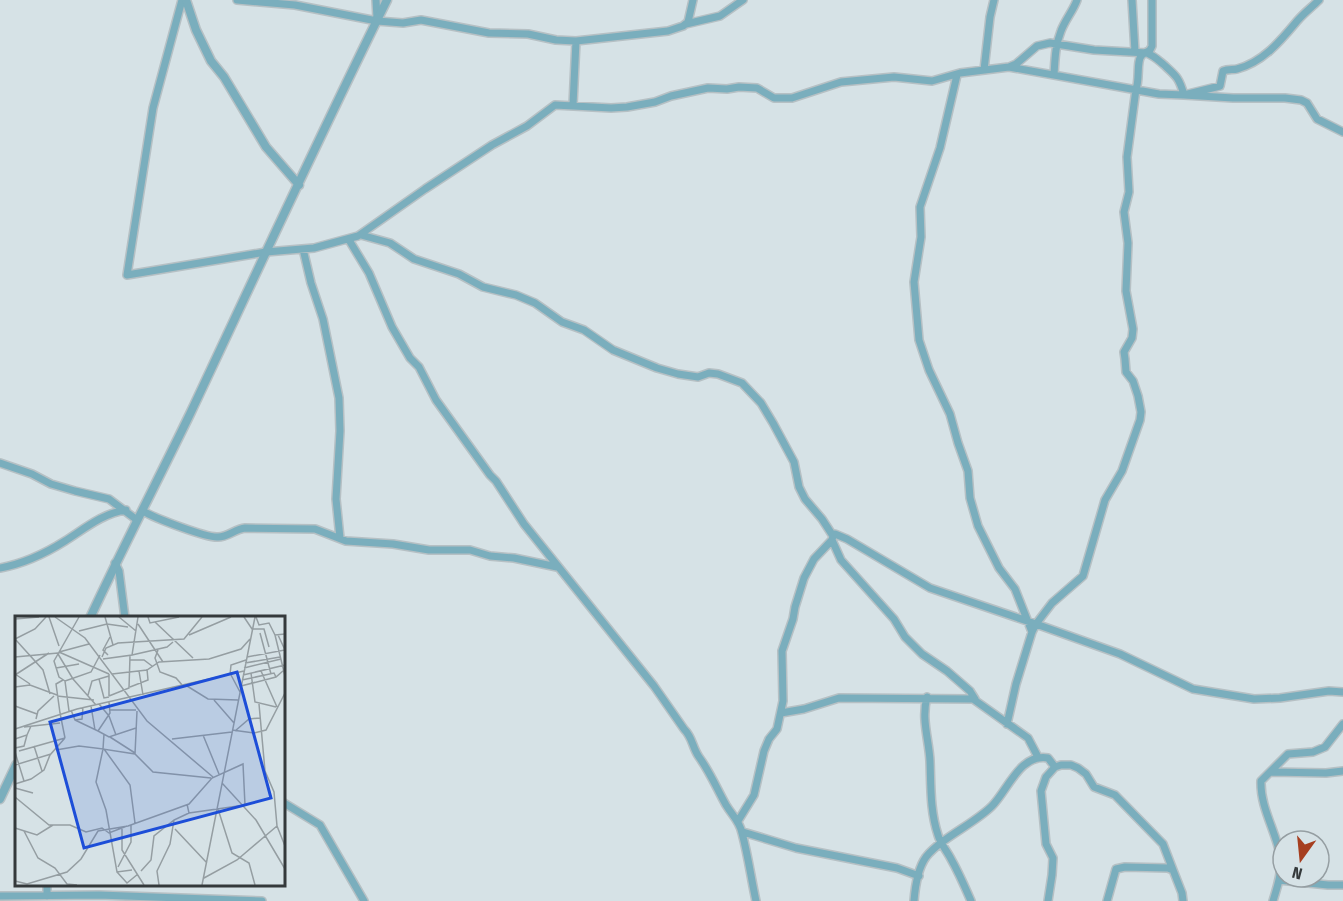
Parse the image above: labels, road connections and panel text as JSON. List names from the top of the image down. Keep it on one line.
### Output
{"north":"bottom"}
